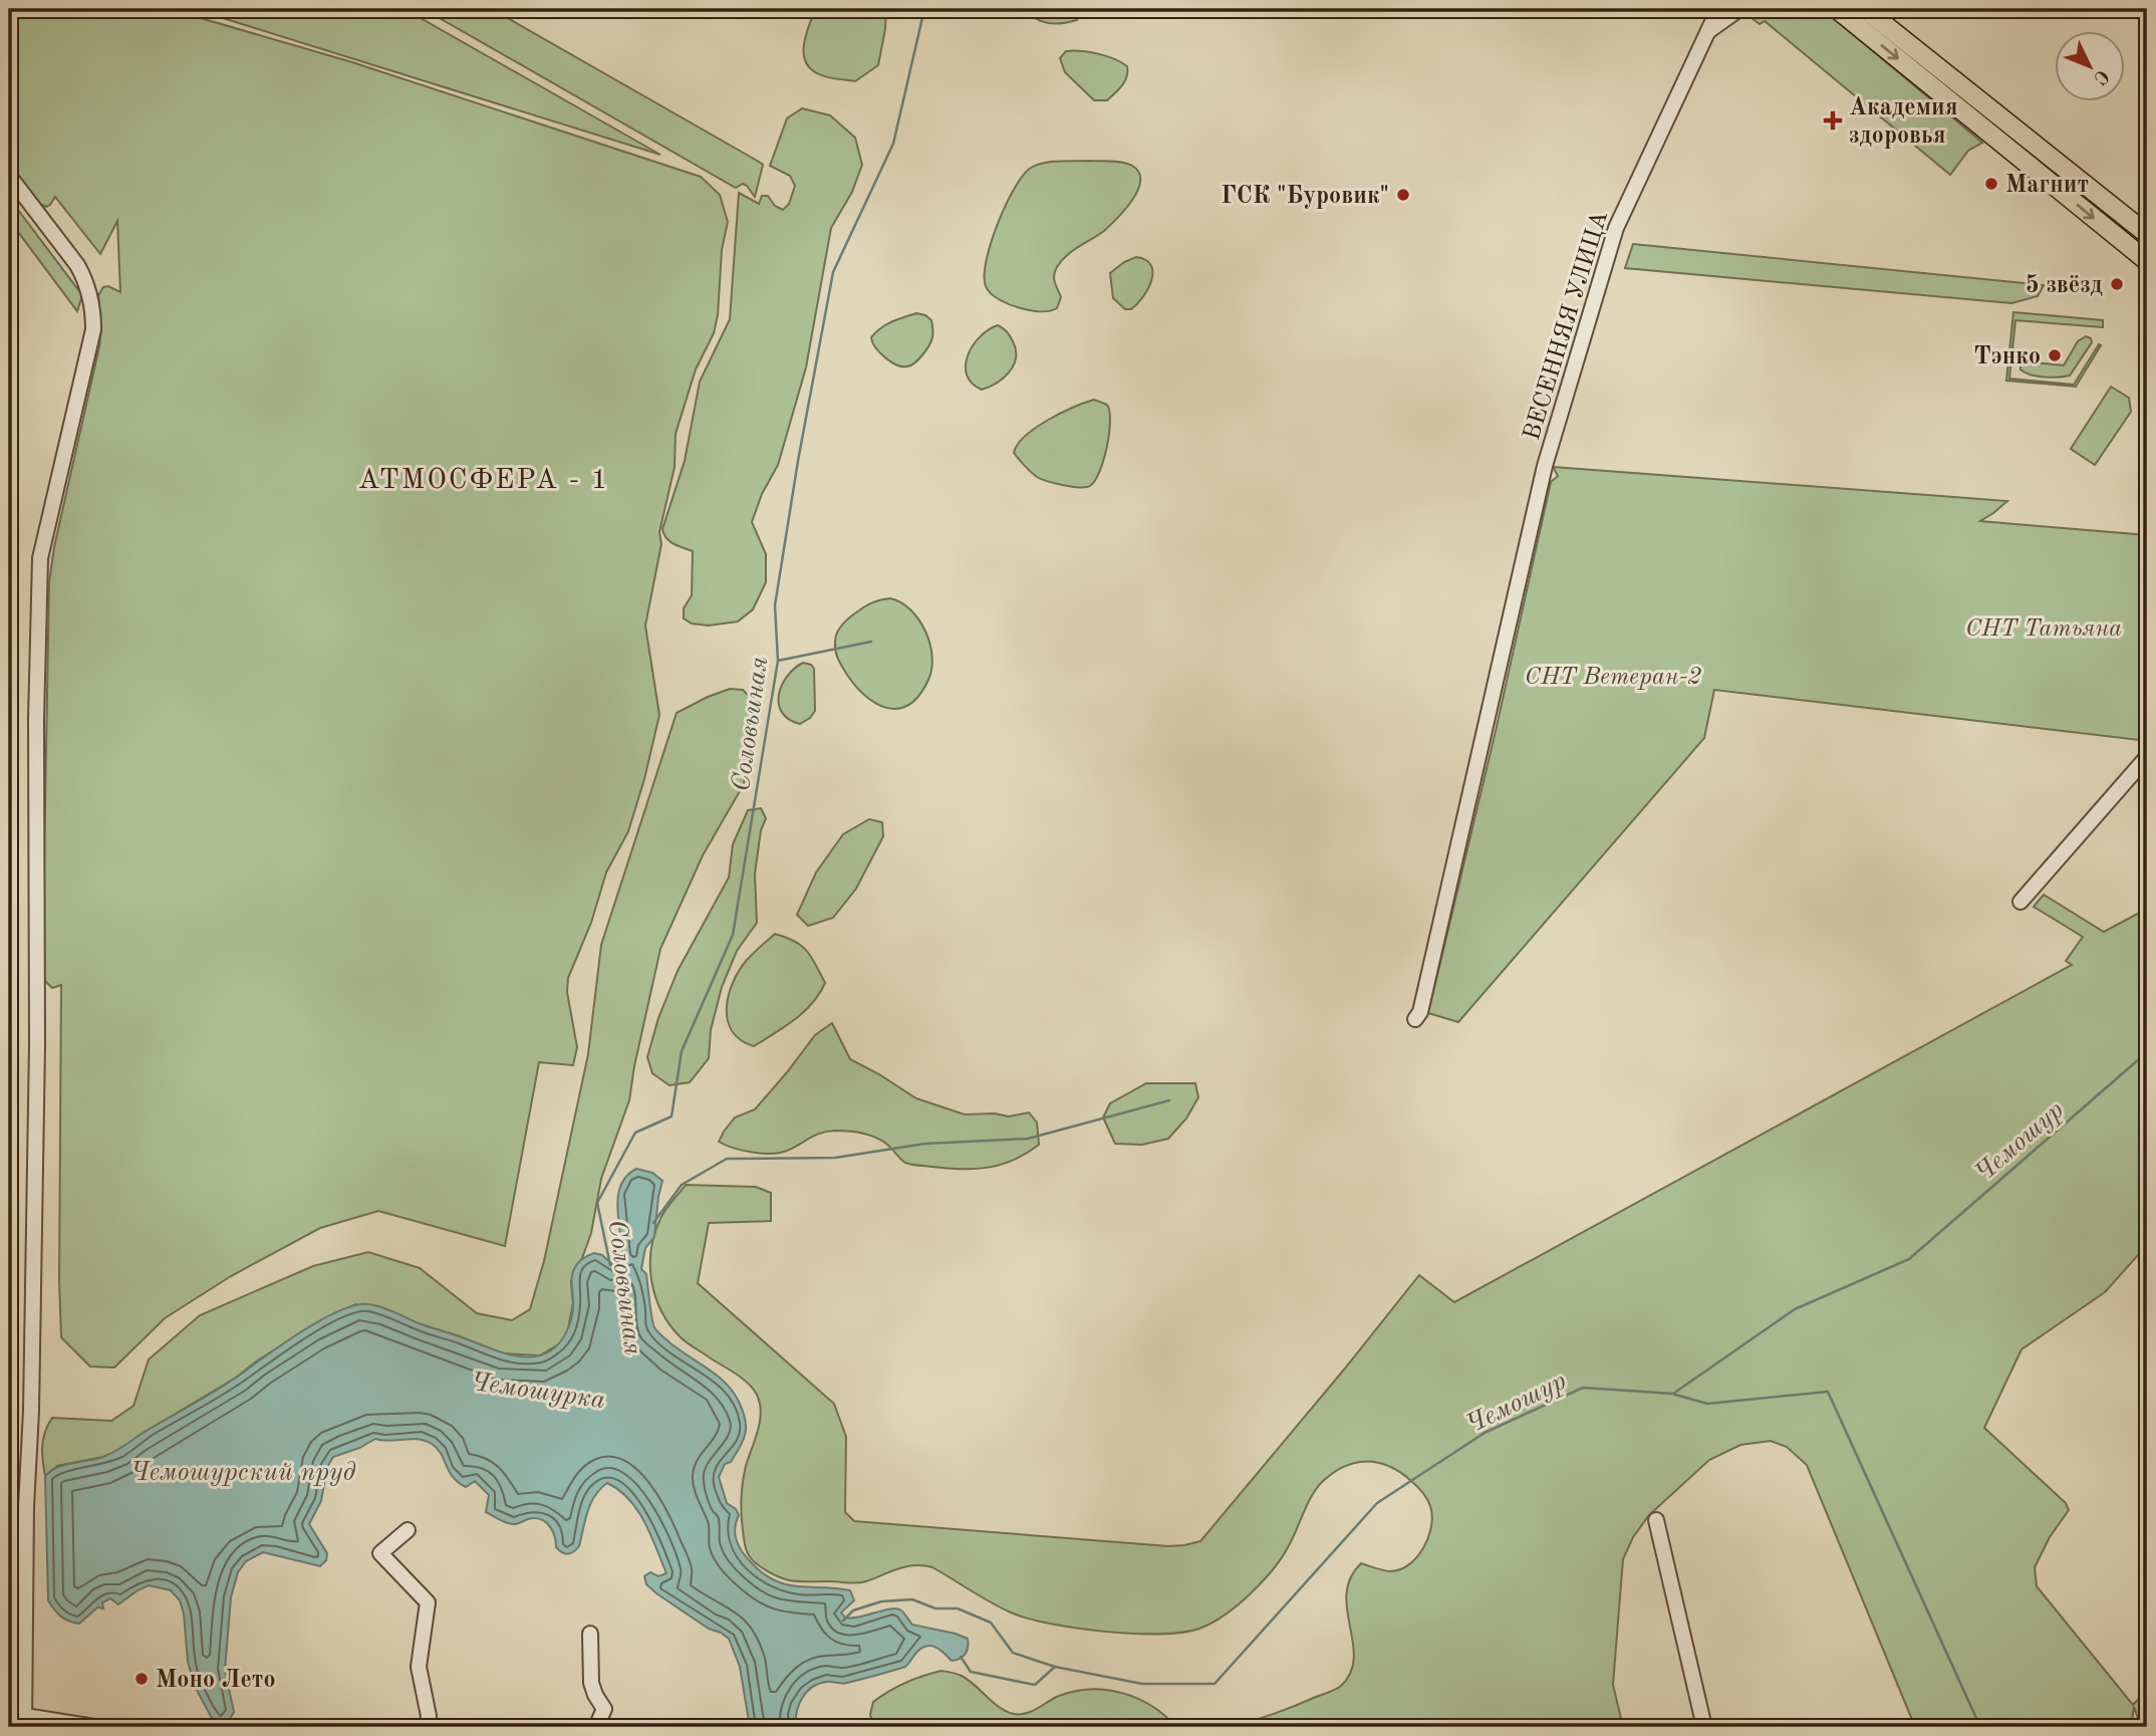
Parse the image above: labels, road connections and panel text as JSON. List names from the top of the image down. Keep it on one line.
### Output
{"streets":{"street":["ВЕСЕННЯЯ УЛИЦА"]},"districts":["АТМОСФЕРА - 1"],"water":["Соловьиная","Чемошур","Чемошурка","Чемошурский пруд"],"parks":["СНТ Татьяна","СНТ Ветеран-2"],"places":{"health":["Академия здоровья"],"other":["Магнит","ГСК \"Буровик\"","5 звёзд","Тэнко","Моно Лето"]},"north":"bottom right"}
